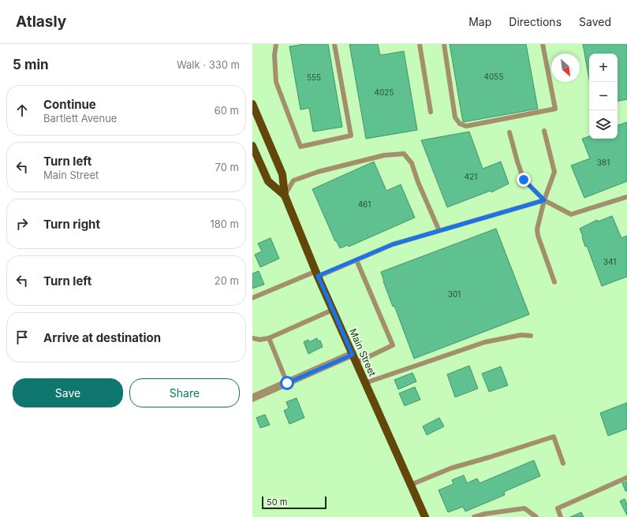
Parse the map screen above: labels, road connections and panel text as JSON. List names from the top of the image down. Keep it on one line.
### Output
{"streets":{"main road":["Main Street"]},"house_numbers":["4055","555","4025","381","421","461","341","301"],"scale_bar":"50 m","north":"bottom right","page":{"header":"Atlasly","nav":["Map","Directions","Saved"],"heading":["5 min","Walk · 330 m"],"map_buttons":["+","−"],"list":[["Continue","Bartlett Avenue","60 m"],["Turn left","Main Street","70 m"],["Turn right","180 m"],["Turn left","20 m"],"Arrive at destination"],"buttons":["Save","Share"],"scale":"50 m"}}
